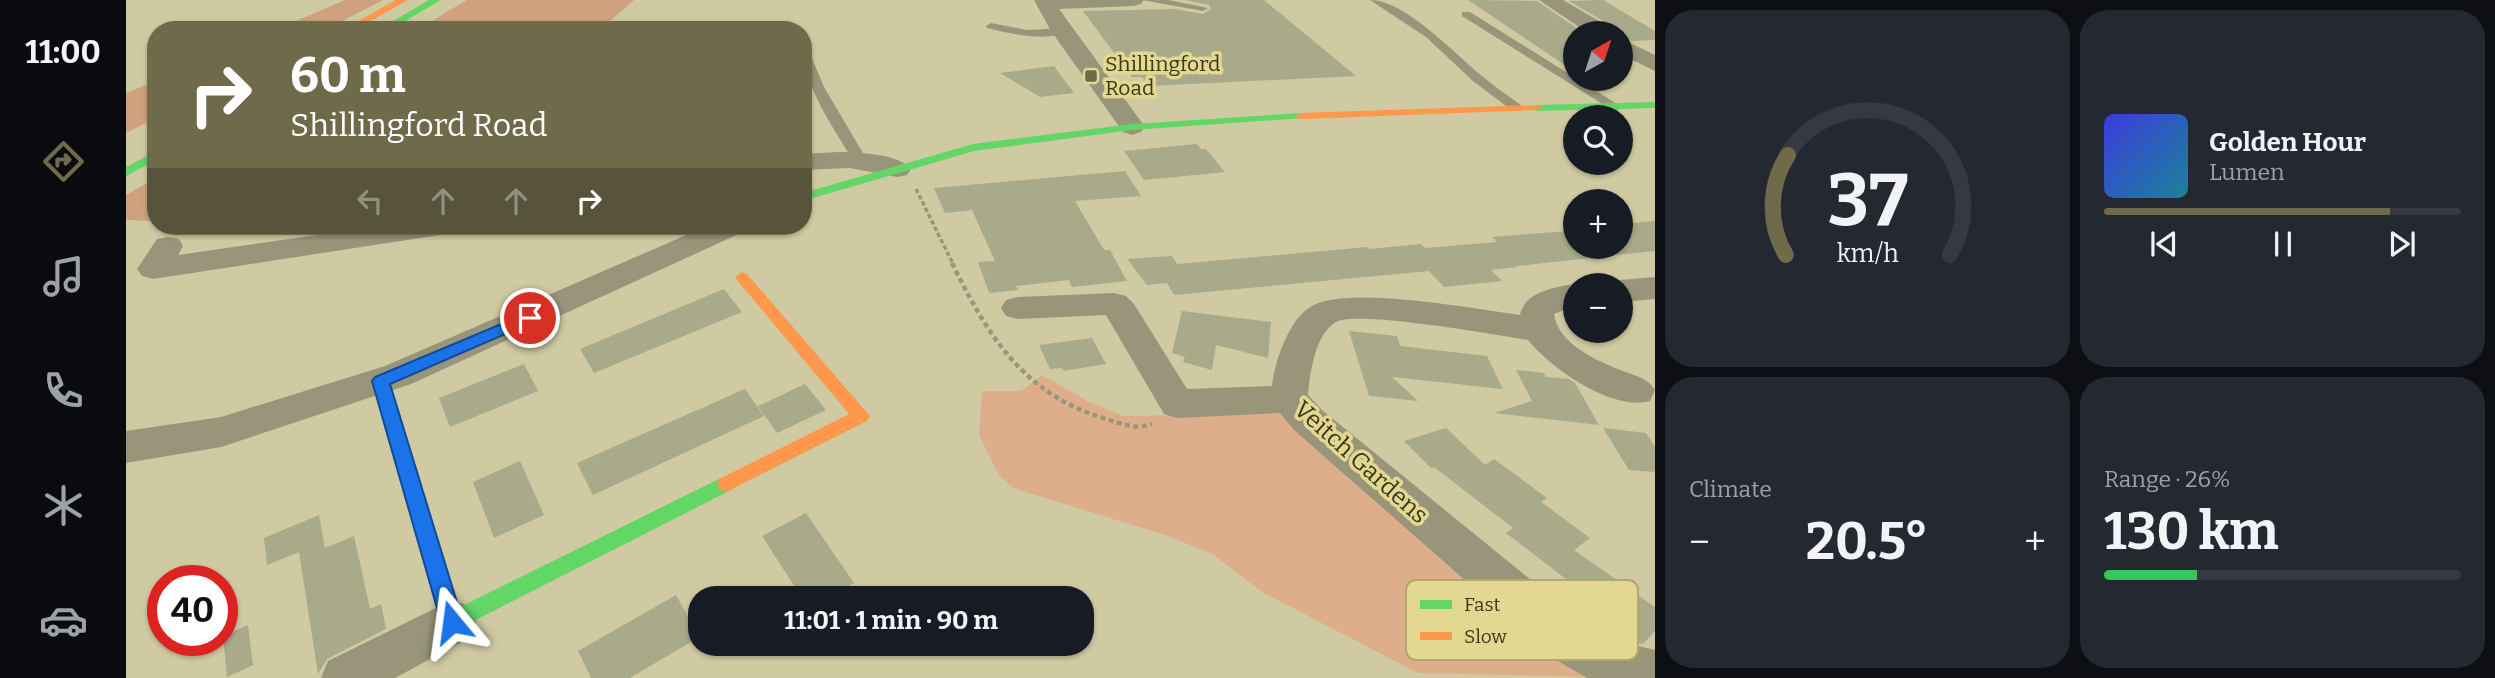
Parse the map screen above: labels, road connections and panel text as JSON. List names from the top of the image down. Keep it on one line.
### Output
{"streets":{"street":["Veitch Gardens"]},"places":{"transit":["Shillingford Road"]},"legend":["Fast","Slow"],"north":"top right","page":{"tabs":"11:00","map_buttons":["+","−"],"turn":["60 m","Shillingford Road"],"song":["Golden Hour","Lumen"],"tile":["Climate",["Range · 26%","130 km"]],"heat":["−","20.5°","+"],"limit":"40","trip":"11:01 · 1 min · 90 m","gauge":["37","km/h"]}}
